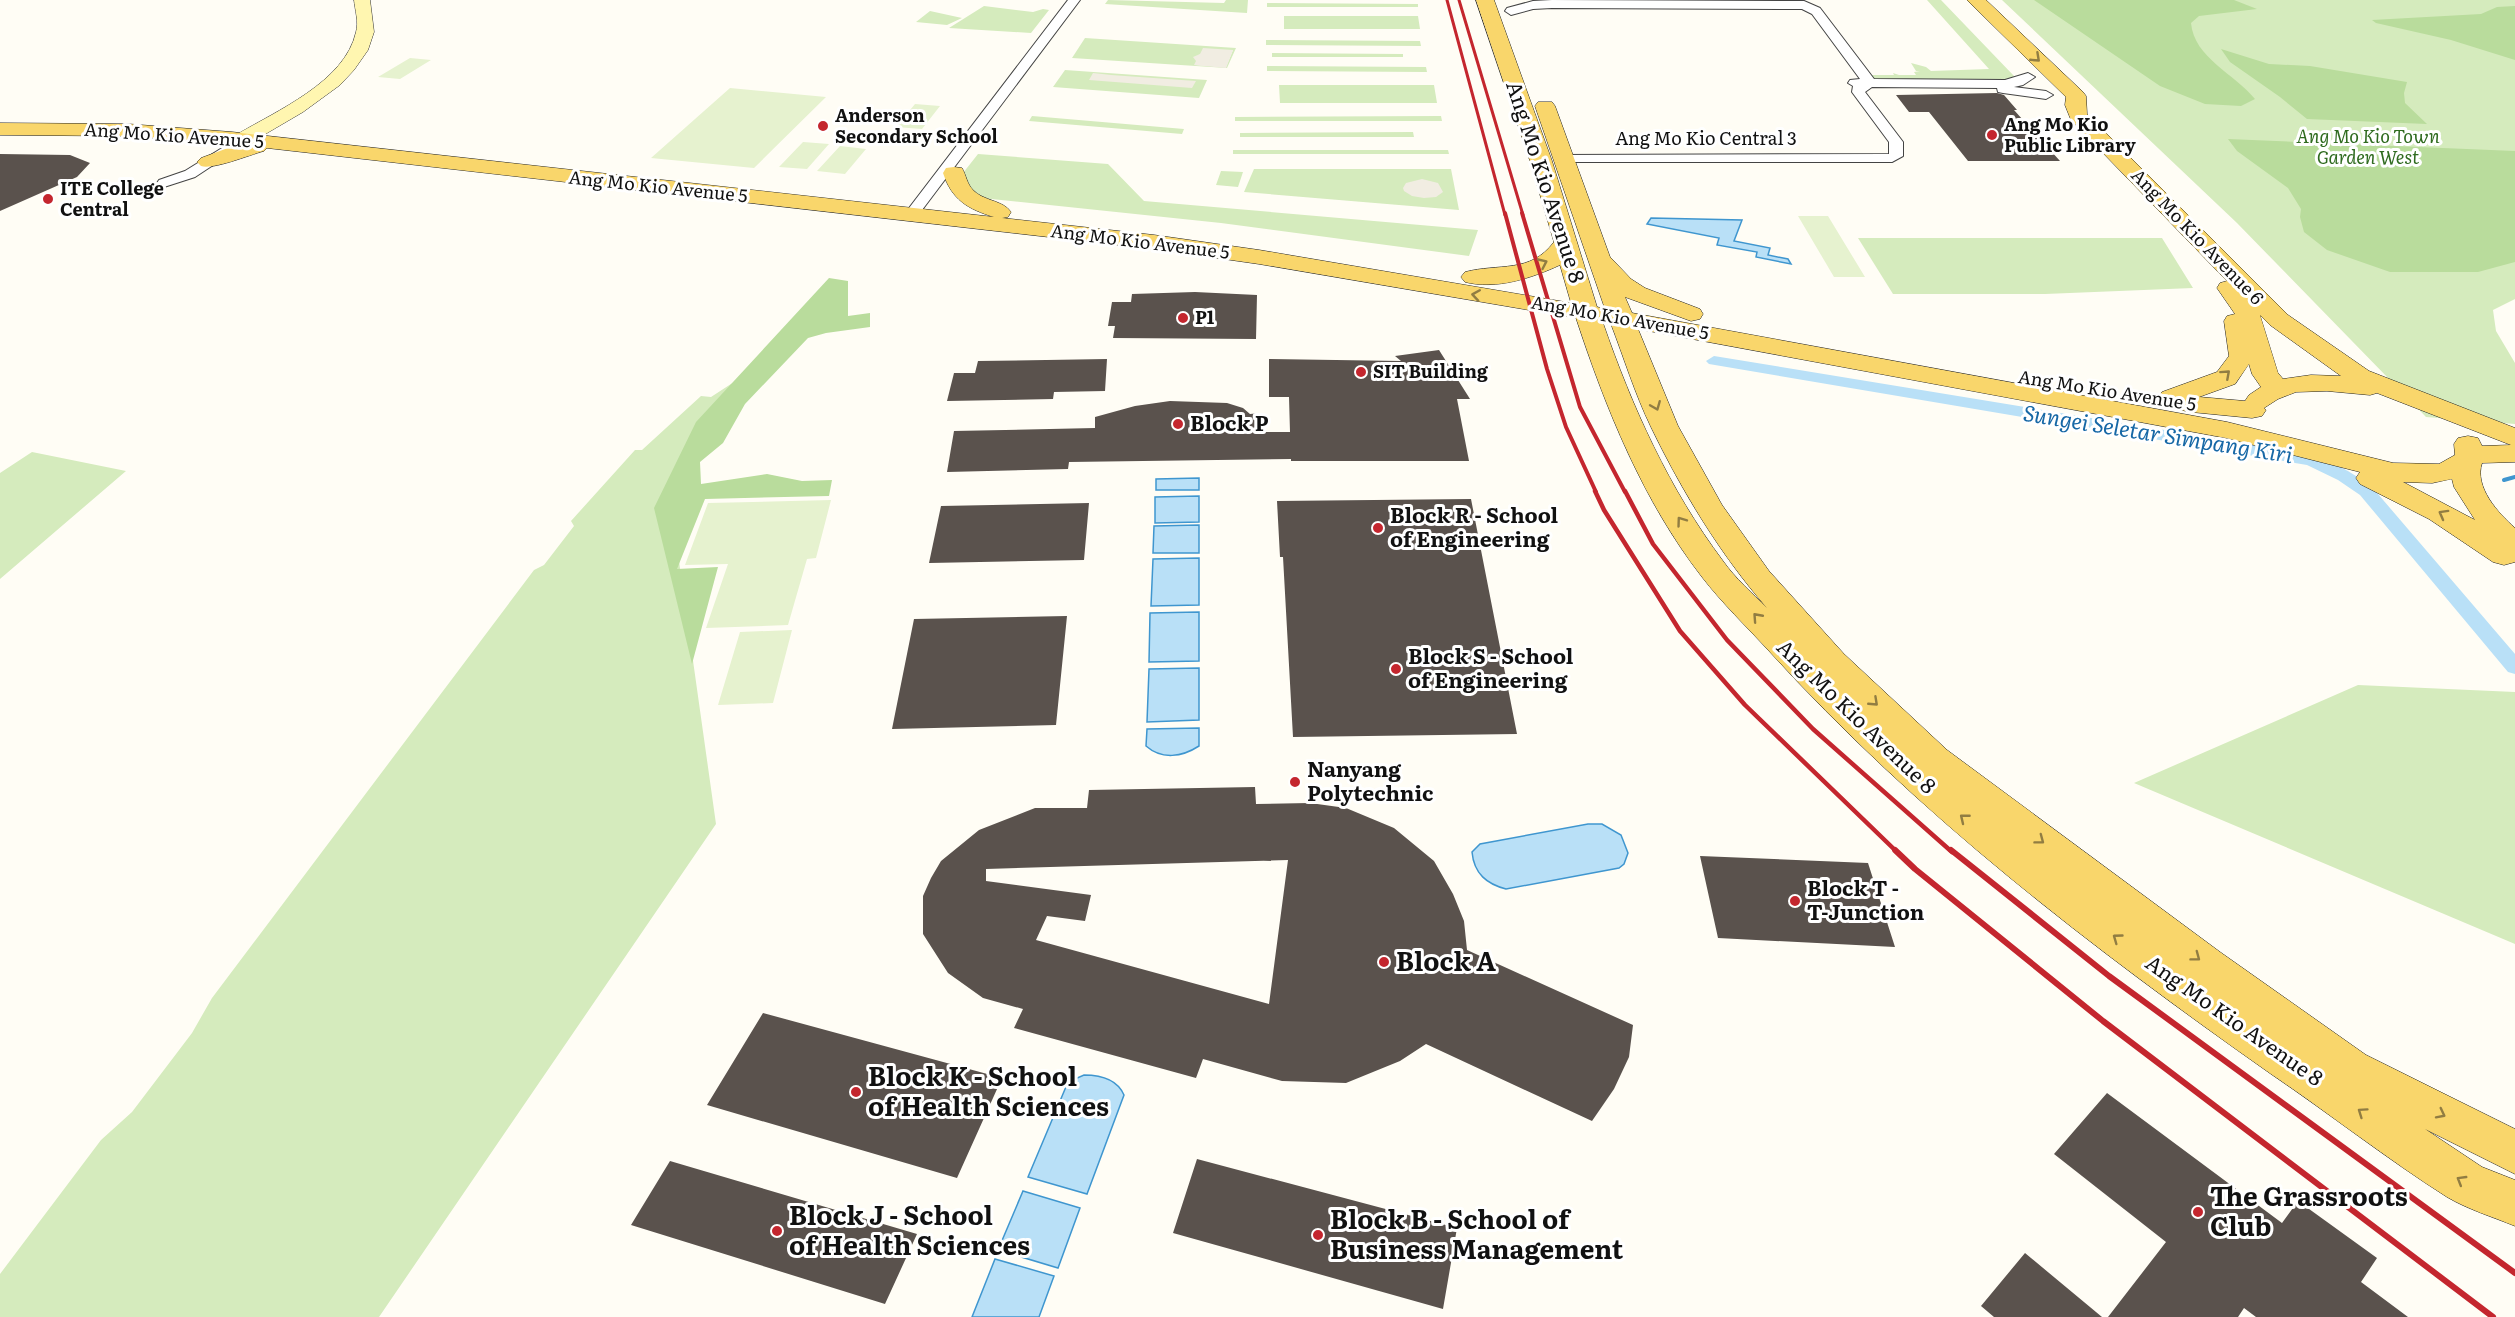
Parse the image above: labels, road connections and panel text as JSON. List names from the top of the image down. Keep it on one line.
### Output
{"streets":{"main road":["Ang Mo Kio Avenue 5","Ang Mo Kio Avenue 8","Ang Mo Kio Avenue 6"],"street":["Ang Mo Kio Central 3"]},"crossings":[["Ang Mo Kio Avenue 5","Ang Mo Kio Avenue 8"],["Ang Mo Kio Central 3","Ang Mo Kio Avenue 8"]],"water":["Sungei Seletar Simpang Kiri"],"parks":["Ang Mo Kio Town Garden West"],"places":["Anderson Secondary School","Ang Mo Kio Public Library","ITE College Central","P1","SIT Building","Block P","Block R - School of Engineering","Block S - School of Engineering","Nanyang Polytechnic","Block T - T-Junction","Block A","Block K - School of Health Sciences","The Grassroots Club","Block J - School of Health Sciences","Block B - School of Business Management"]}
